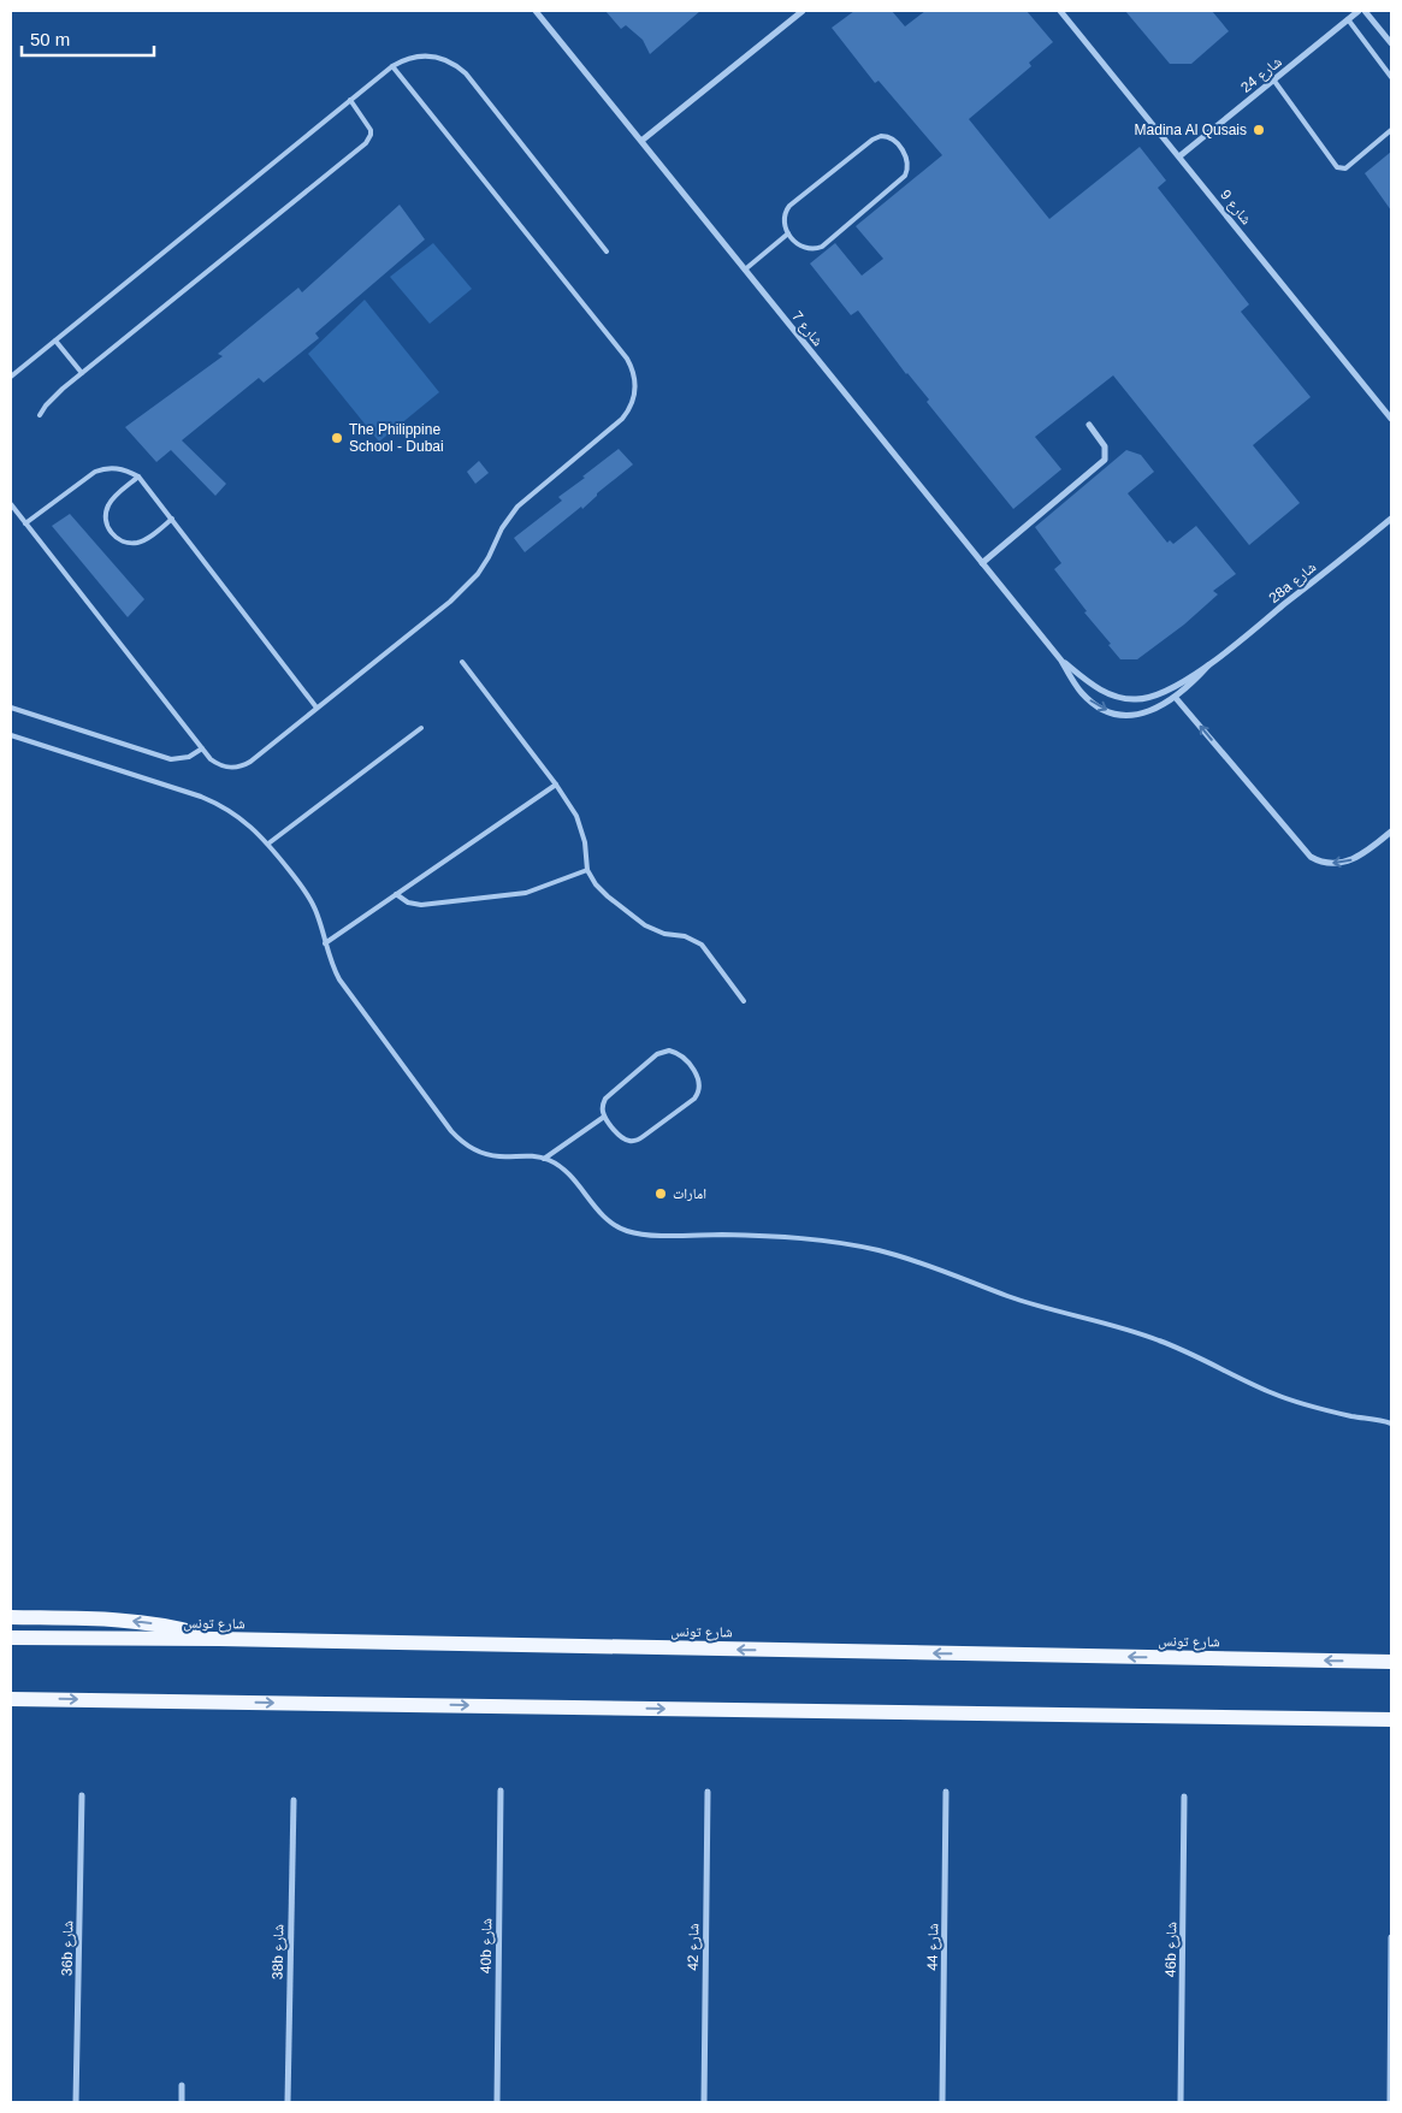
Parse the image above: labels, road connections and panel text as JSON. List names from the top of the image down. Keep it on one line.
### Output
{"streets":{"main road":["شارع تونس"],"street":["شارع 24","شارع 9","شارع 7","28a شارع","40b شارع","شارع 42","شارع 44","36b شارع","46b شارع","38b شارع"]},"crossings":[["شارع 24","شارع 9"],["شارع 7","28a شارع"]],"places":["Madina Al Qusais","The Philippine School - Dubai","امارات"],"scale_bar":"50 m"}
